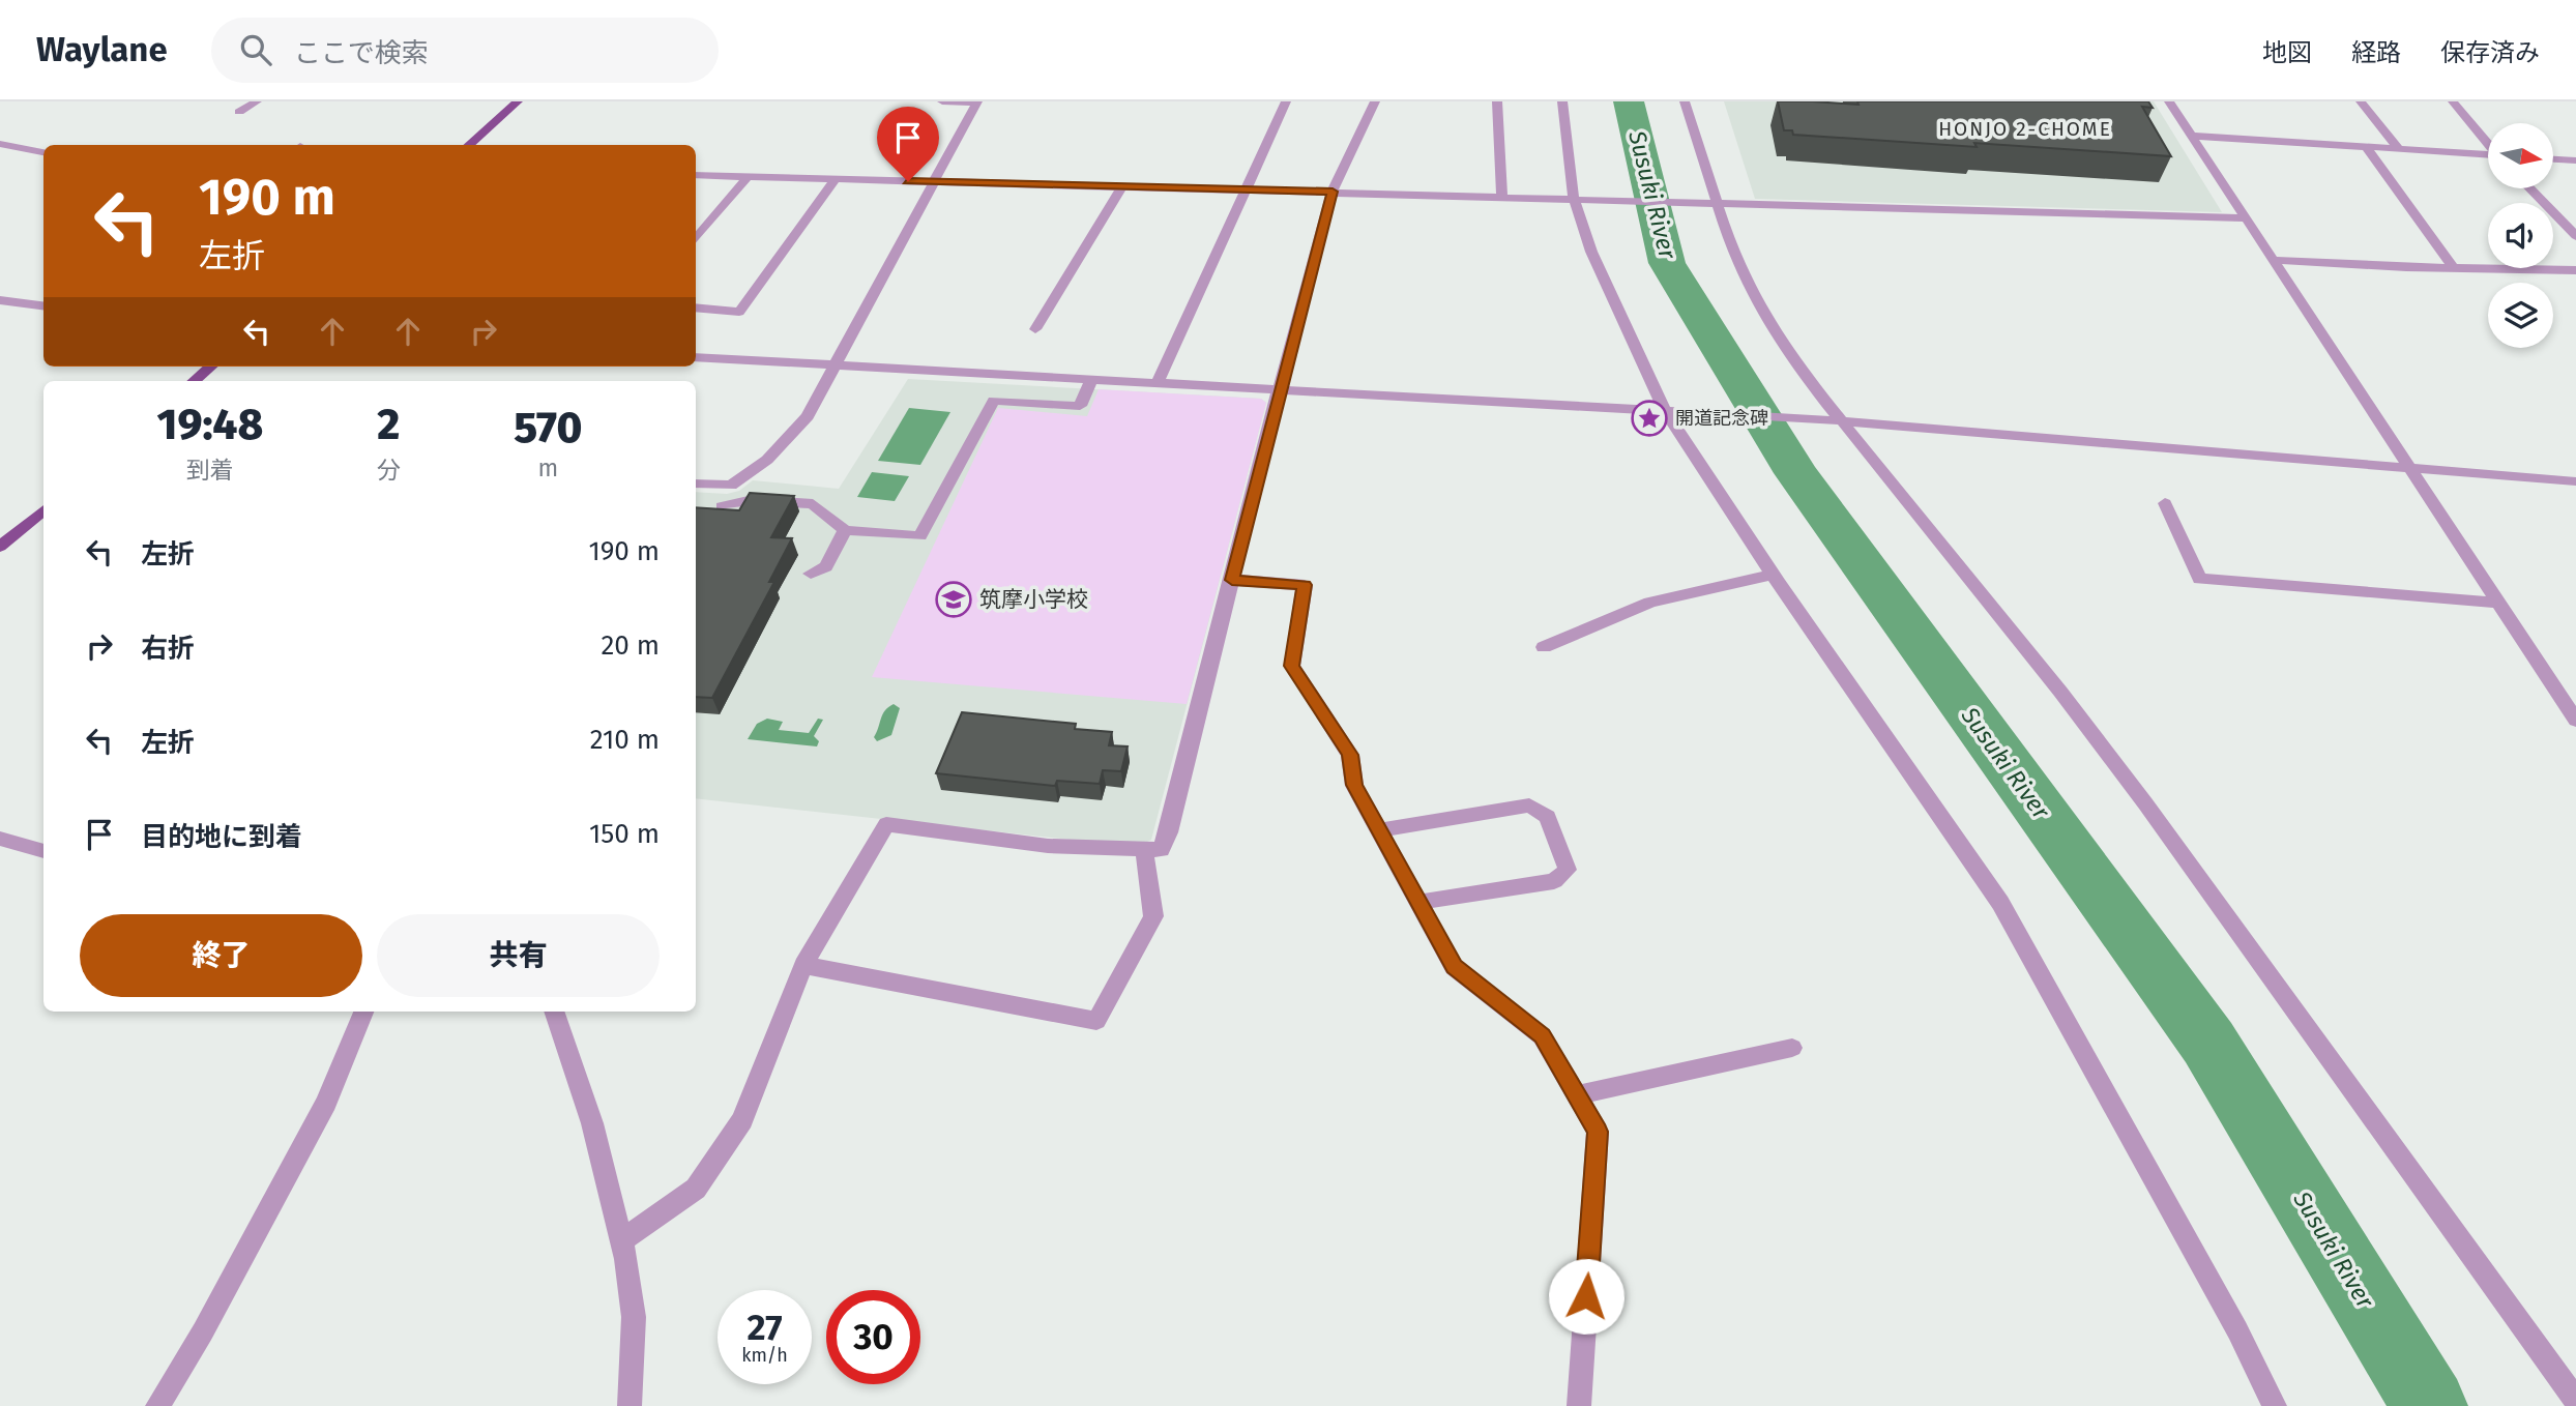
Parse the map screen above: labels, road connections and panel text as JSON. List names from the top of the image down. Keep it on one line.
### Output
{"districts":["HONJO 2-CHOME"],"water":["Susuki River"],"places":{"place":["開道記念碑"],"school or university":["筑摩小学校"]},"north":"right","page":{"header":"Waylane","search":"ここで検索","nav":["地図","経路","保存済み"],"turn":["190 m","左折"],"eta":["19:48","到着","2","分","570","m"],"list":[{"name":"左折","value":"190 m"},{"name":"右折","value":"20 m"},{"name":"左折","value":"210 m"},{"name":"目的地に到着","value":"150 m"}],"buttons":["終了","共有"],"speed":"27 km/h","limit":"30"}}
